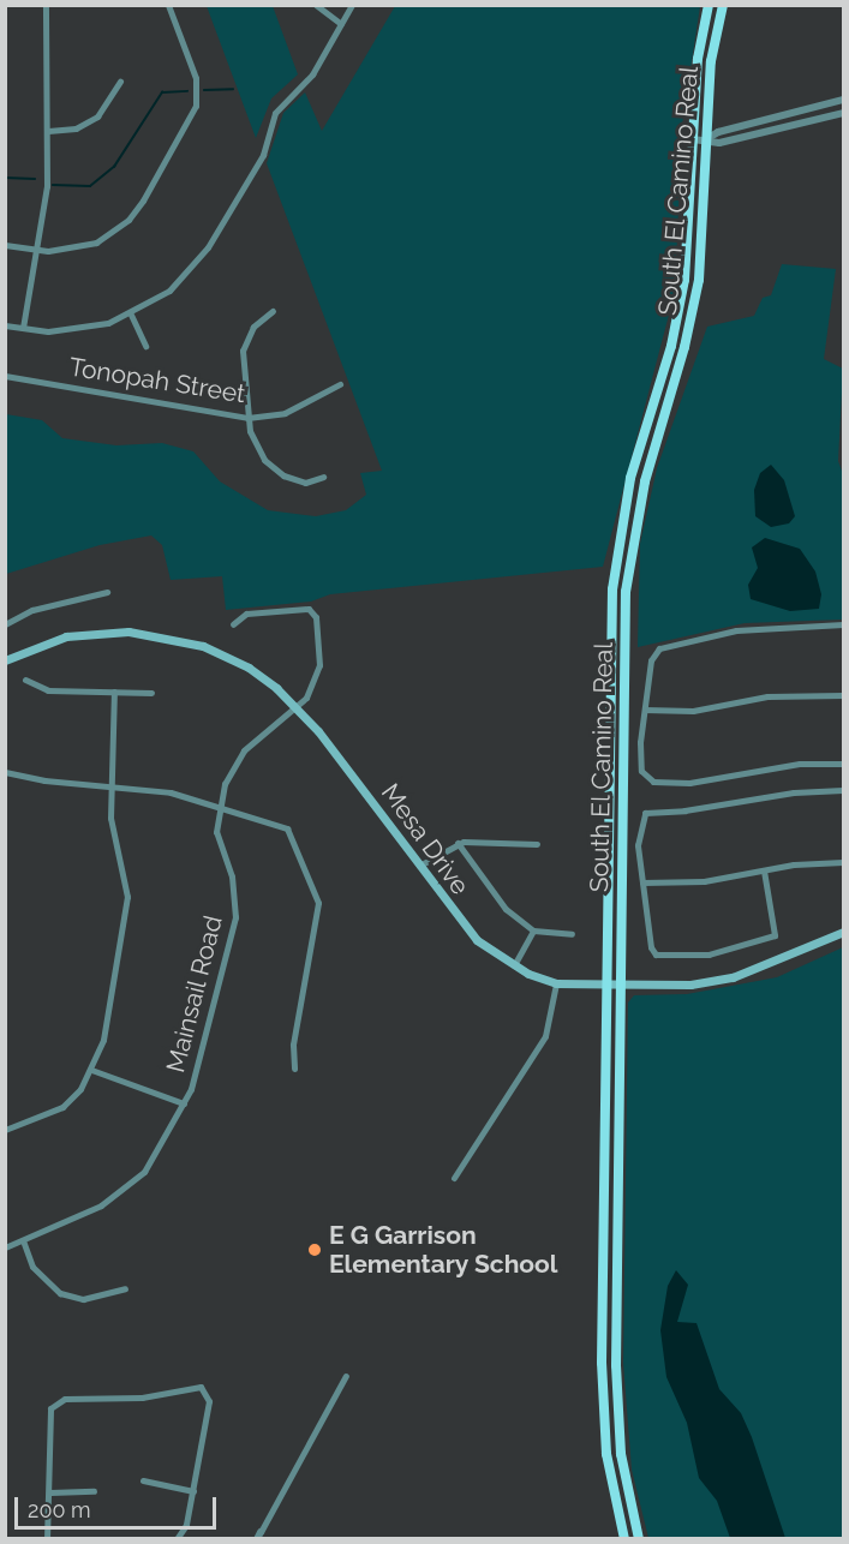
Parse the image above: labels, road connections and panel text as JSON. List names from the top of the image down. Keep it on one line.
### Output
{"streets":{"main road":["South El Camino Real","Mesa Drive"],"street":["Tonopah Street","Mainsail Road"]},"crossings":[["South El Camino Real","Mesa Drive"],["Mesa Drive","Mainsail Road"]],"places":["E G Garrison Elementary School"],"scale_bar":"200 m"}
